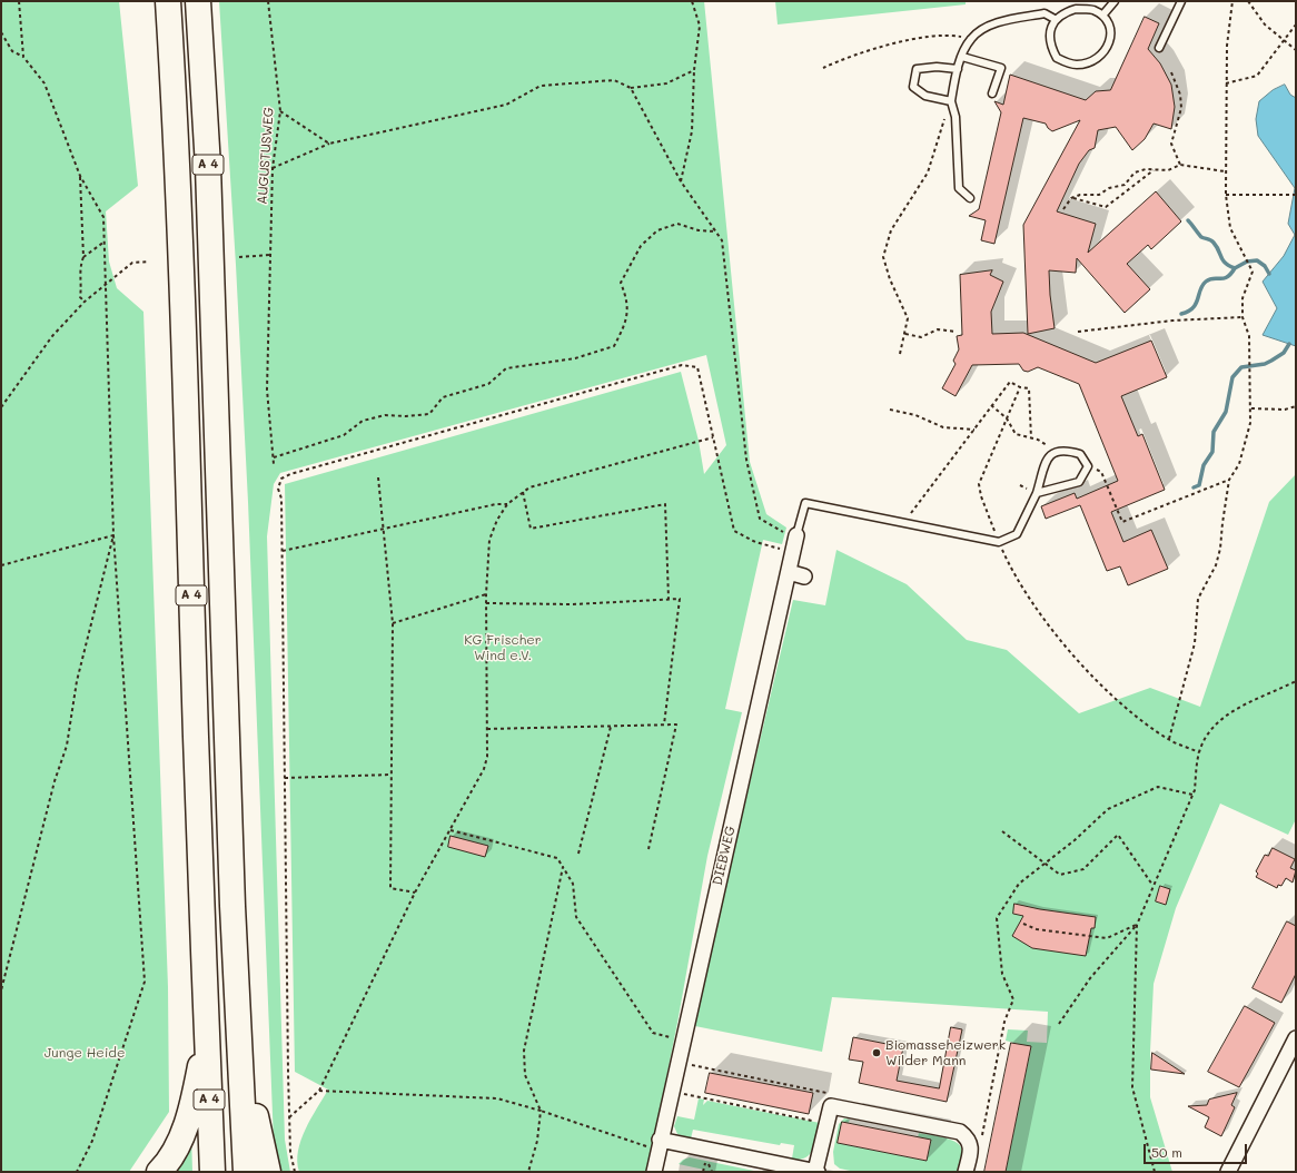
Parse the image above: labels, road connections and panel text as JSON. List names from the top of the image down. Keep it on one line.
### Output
{"streets":{"highway":["A 4"],"street":["DIEBWEG"],"path":["AUGUSTUSWEG"]},"parks":["KG Frischer Wind e.V.","Junge Heide"],"places":["Biomasseheizwerk Wilder Mann"],"scale_bar":"50 m"}
